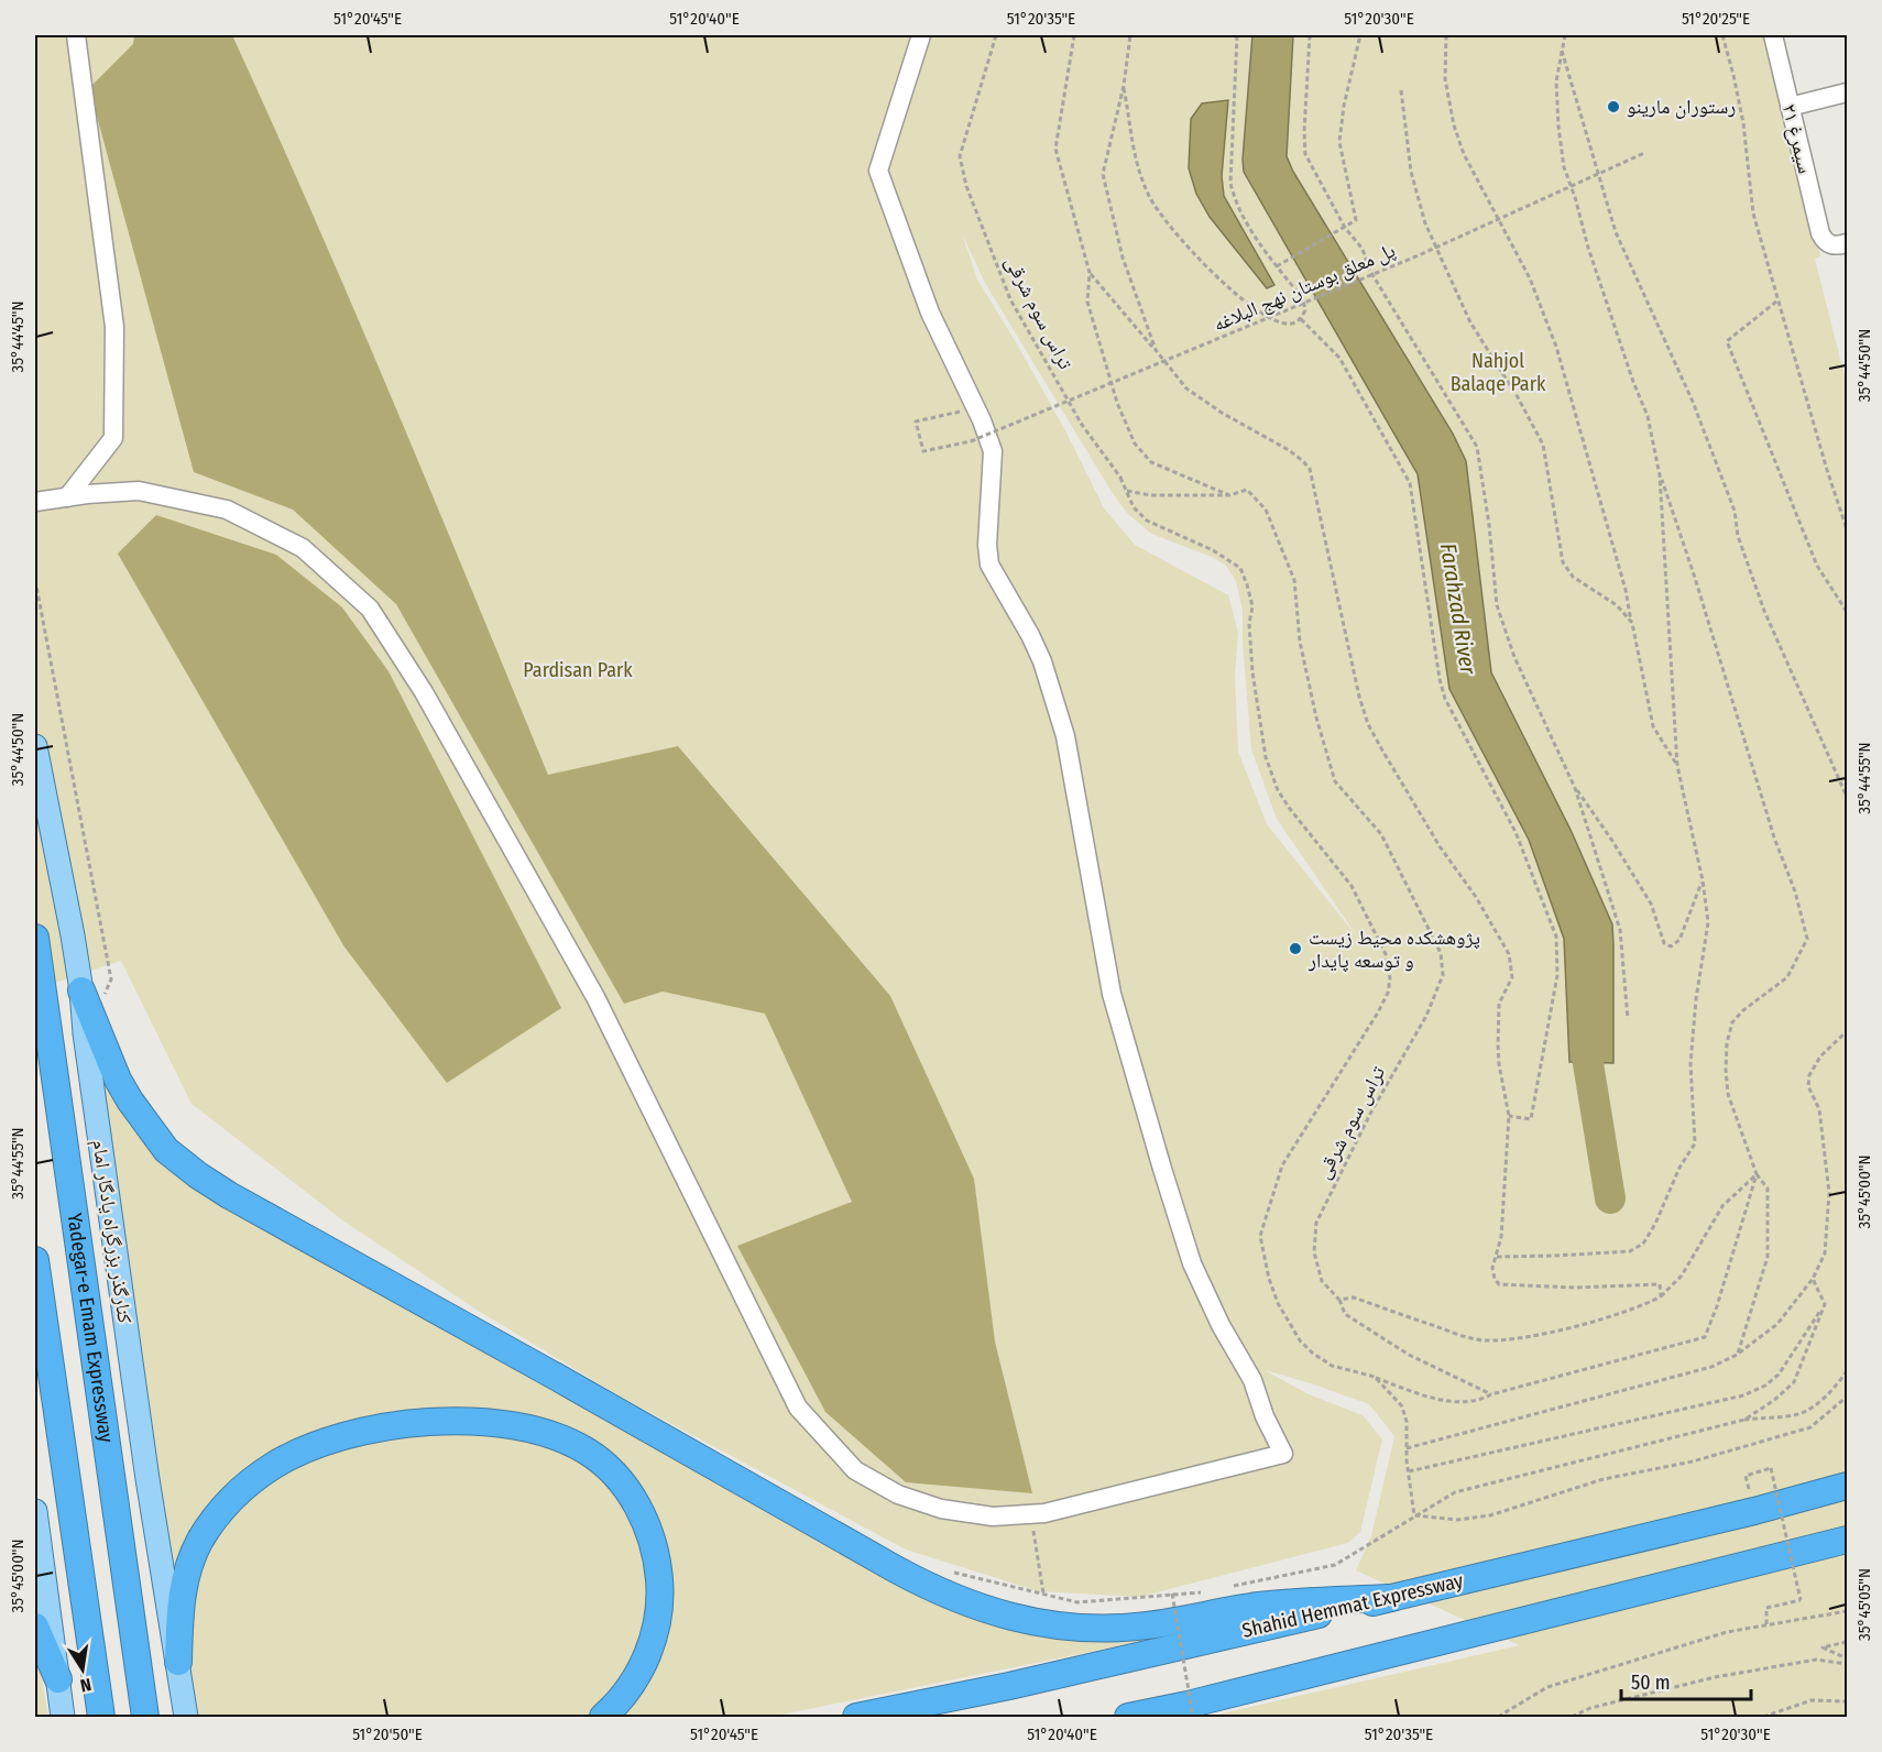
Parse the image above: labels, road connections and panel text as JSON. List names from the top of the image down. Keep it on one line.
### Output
{"streets":{"highway":["Yadegar-e Emam Expressway","Shahid Hemmat Expressway"],"main road":["کنارگذر بزرگراه یادگار امام"],"street":["سیمرغ ۲۱"],"path":["پل معلق بوستان نهج البلاغه","تراس سوم شرقی"]},"water":["Farahzad River"],"parks":["Nahjol Balaqe Park","Pardisan Park"],"places":["رستوران مارینو","پژوهشکده محیط زیست و توسعه پایدار"],"scale_bar":"50 m","north":"bottom","coordinates":["51°20'45\"E","51°20'40\"E","51°20'35\"E","51°20'30\"E","51°20'25\"E","35°44'45\"N","35°44'50\"N","35°44'55\"N","35°45'00\"N","35°45'05\"N","51°20'50\"E"]}
